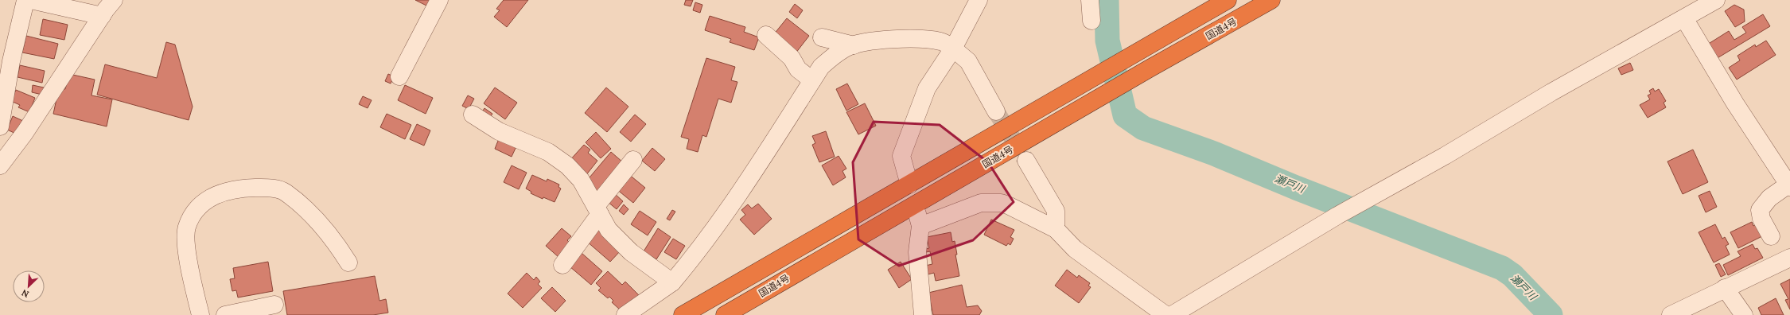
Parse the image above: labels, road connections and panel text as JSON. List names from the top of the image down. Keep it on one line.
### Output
{"streets":{"highway":["国道4号"]},"water":["瀬戸川"],"north":"bottom left"}
